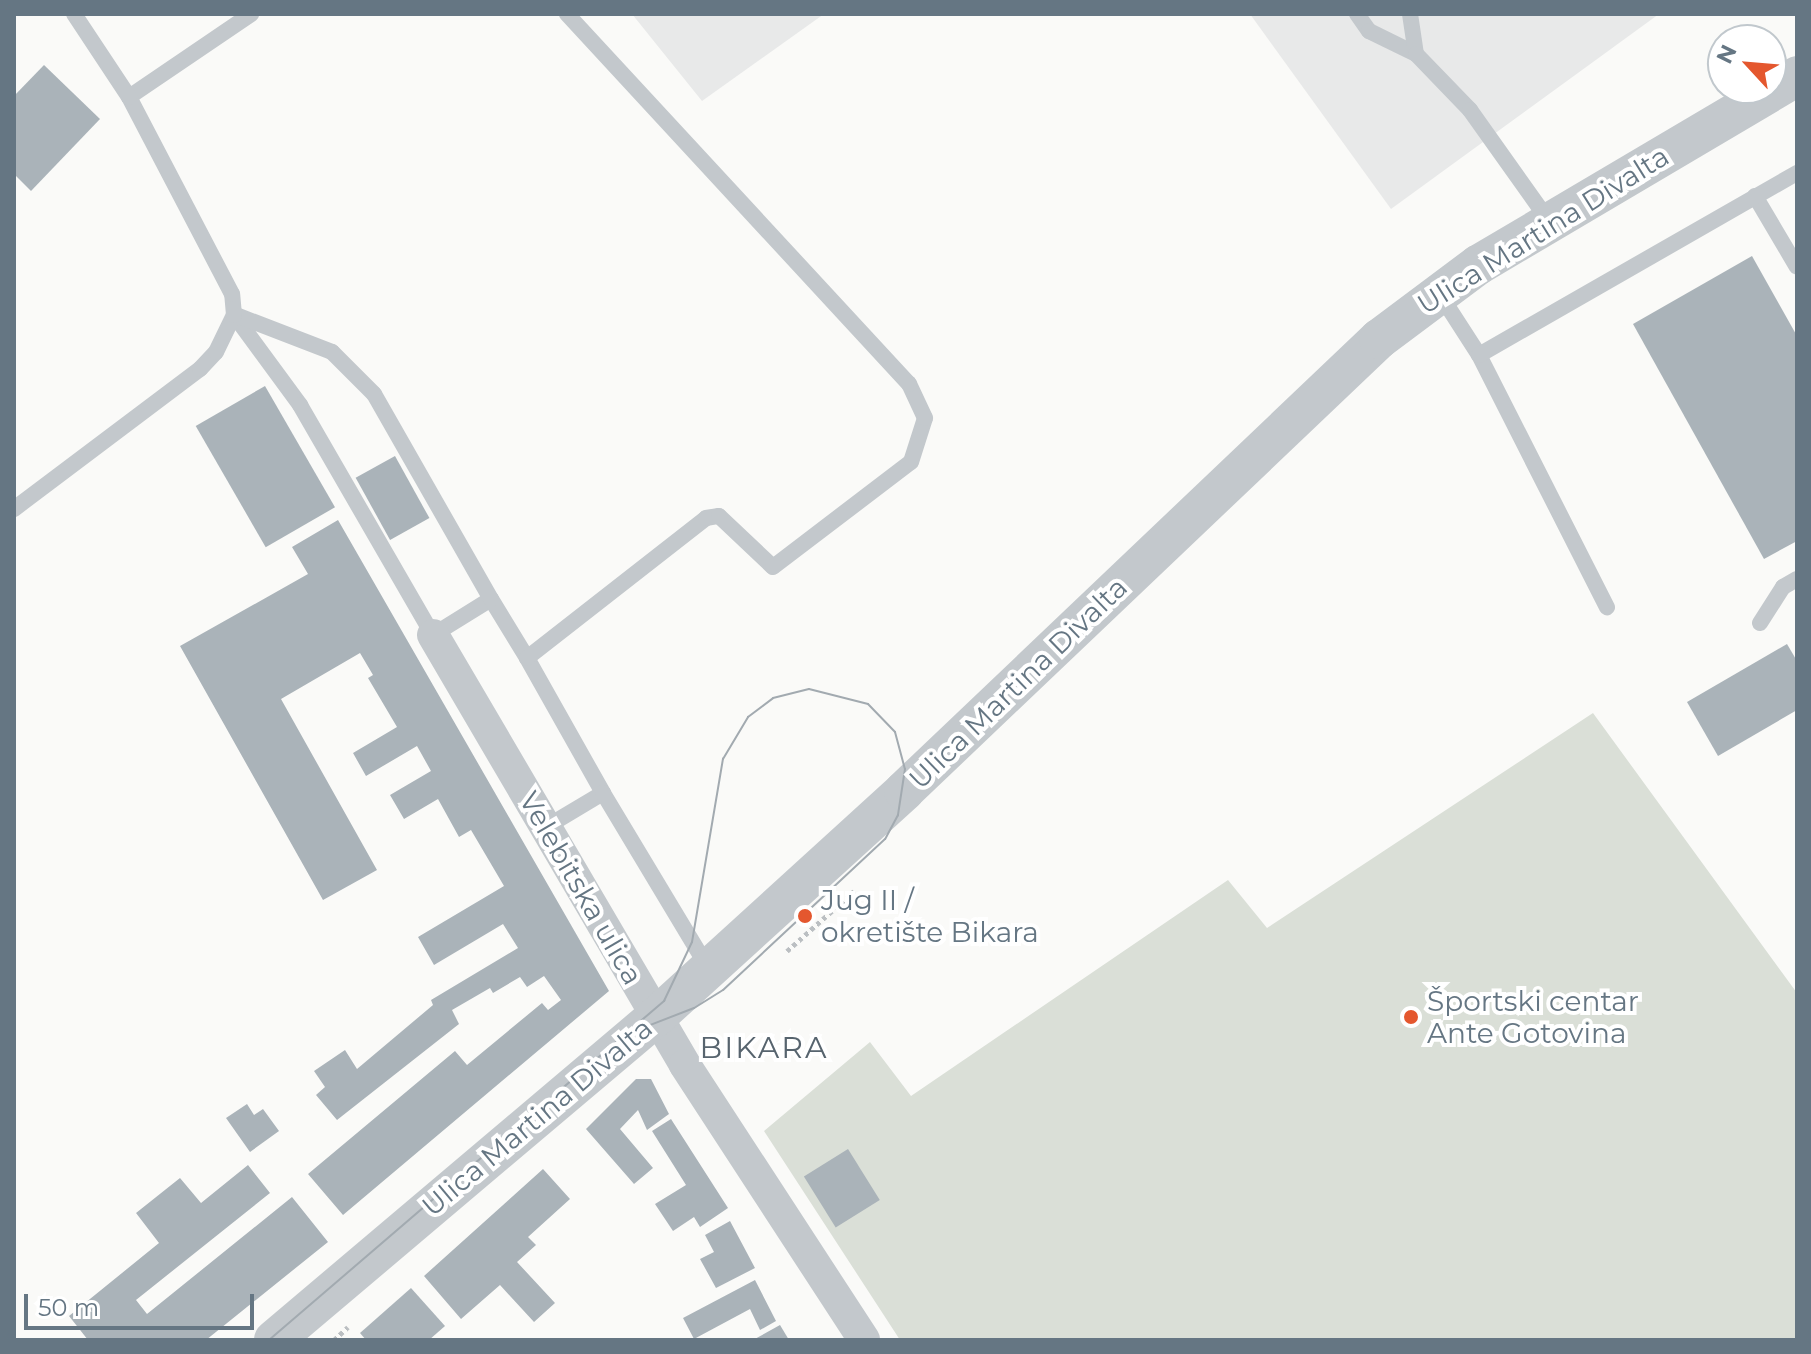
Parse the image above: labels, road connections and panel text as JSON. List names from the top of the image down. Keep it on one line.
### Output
{"streets":{"street":["Ulica Martina Divalta","Velebitska ulica"]},"crossings":[["Ulica Martina Divalta","Velebitska ulica"]],"districts":["BIKARA"],"places":["Jug II / okretište Bikara","Športski centar Ante Gotovina"],"scale_bar":"50 m","north":"top left"}
